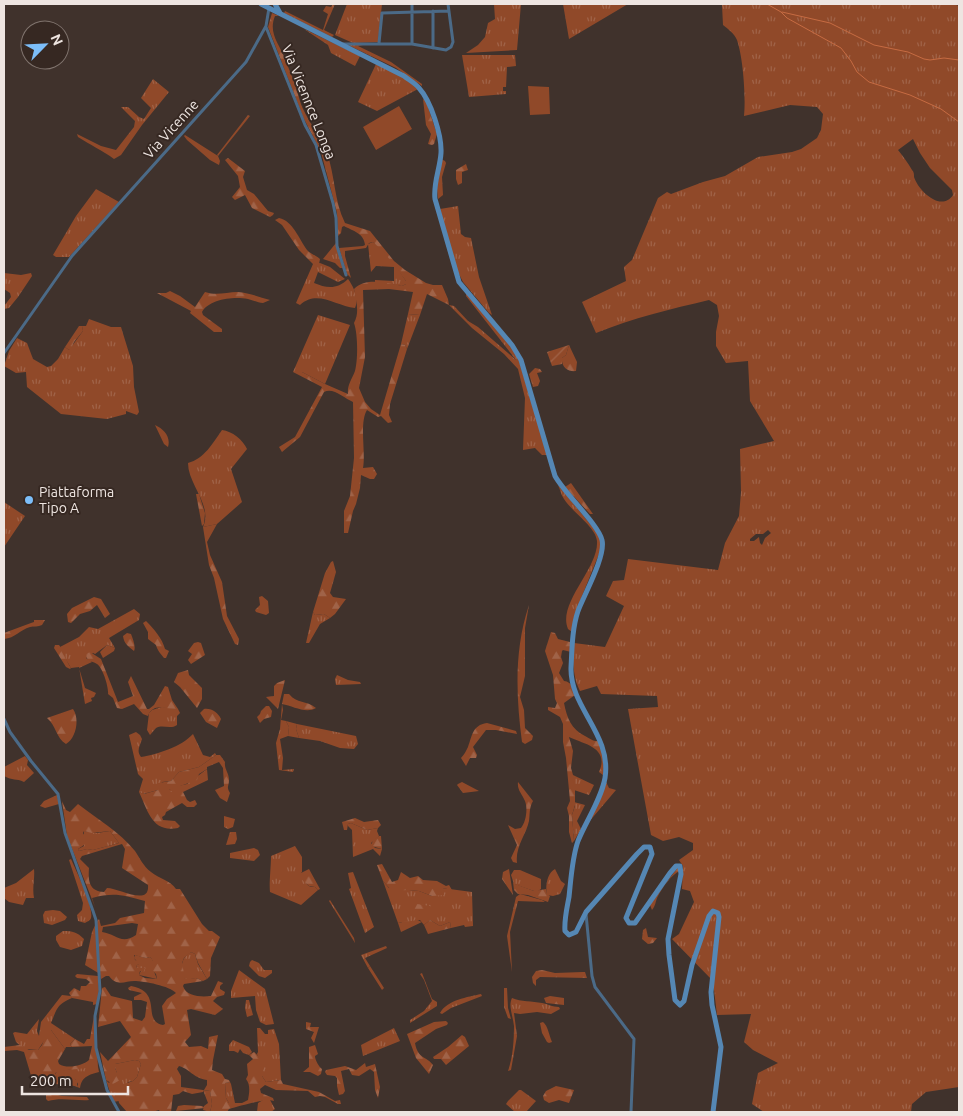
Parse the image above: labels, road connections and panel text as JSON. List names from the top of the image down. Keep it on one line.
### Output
{"streets":{"street":["Via Vicennce Longa","Via Vicenne"]},"crossings":[["Via Vicennce Longa","Via Vicenne"]],"places":["Piattaforma Tipo A"],"scale_bar":"200 m","north":"top right"}
